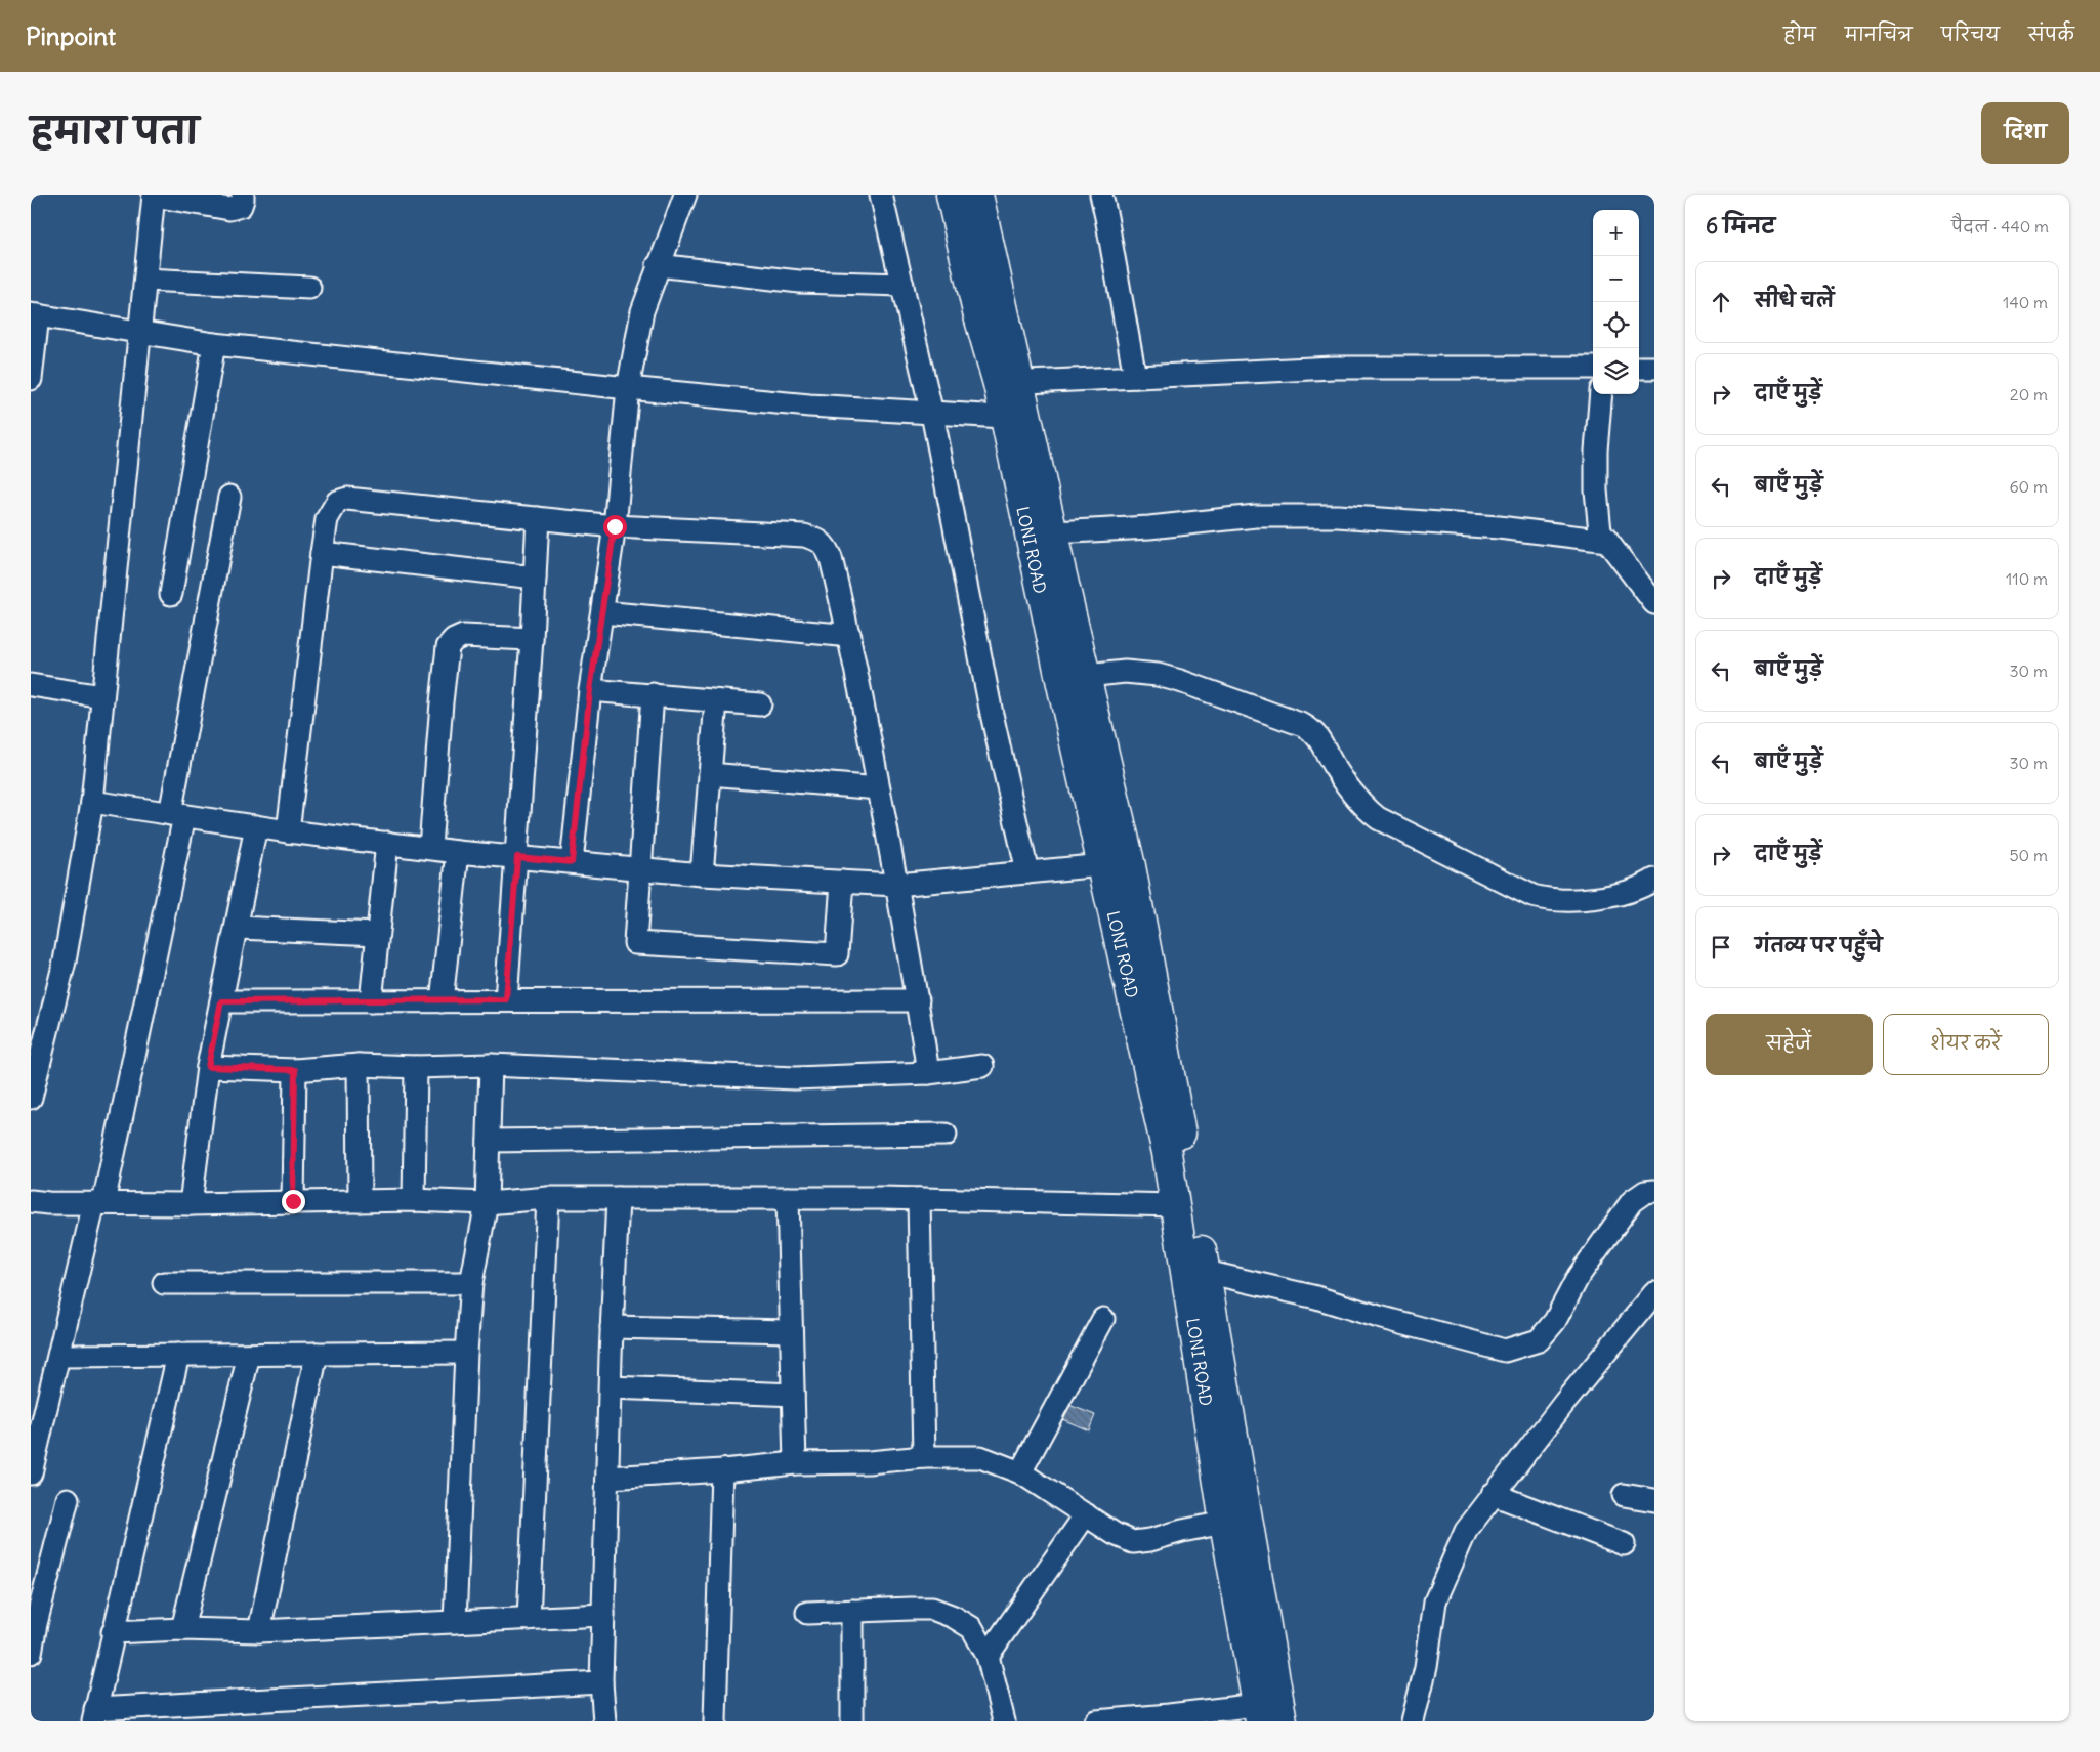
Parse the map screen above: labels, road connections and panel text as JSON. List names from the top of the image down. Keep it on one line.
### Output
{"streets":{"highway":["LONI ROAD"]},"page":{"header":"Pinpoint","nav":["होम","मानचित्र","परिचय","संपर्क"],"title":"हमारा पता","buttons":["दिशा",["सहेजें","शेयर करें"]],"heading":["6 मिनट","पैदल · 440 m"],"map_buttons":["+","−"],"list":[["सीधे चलें","140 m"],["दाएँ मुड़ें","20 m"],["बाएँ मुड़ें","60 m"],["दाएँ मुड़ें","110 m"],["बाएँ मुड़ें","30 m"],["बाएँ मुड़ें","30 m"],["दाएँ मुड़ें","50 m"],"गंतव्य पर पहुँचे"]}}
